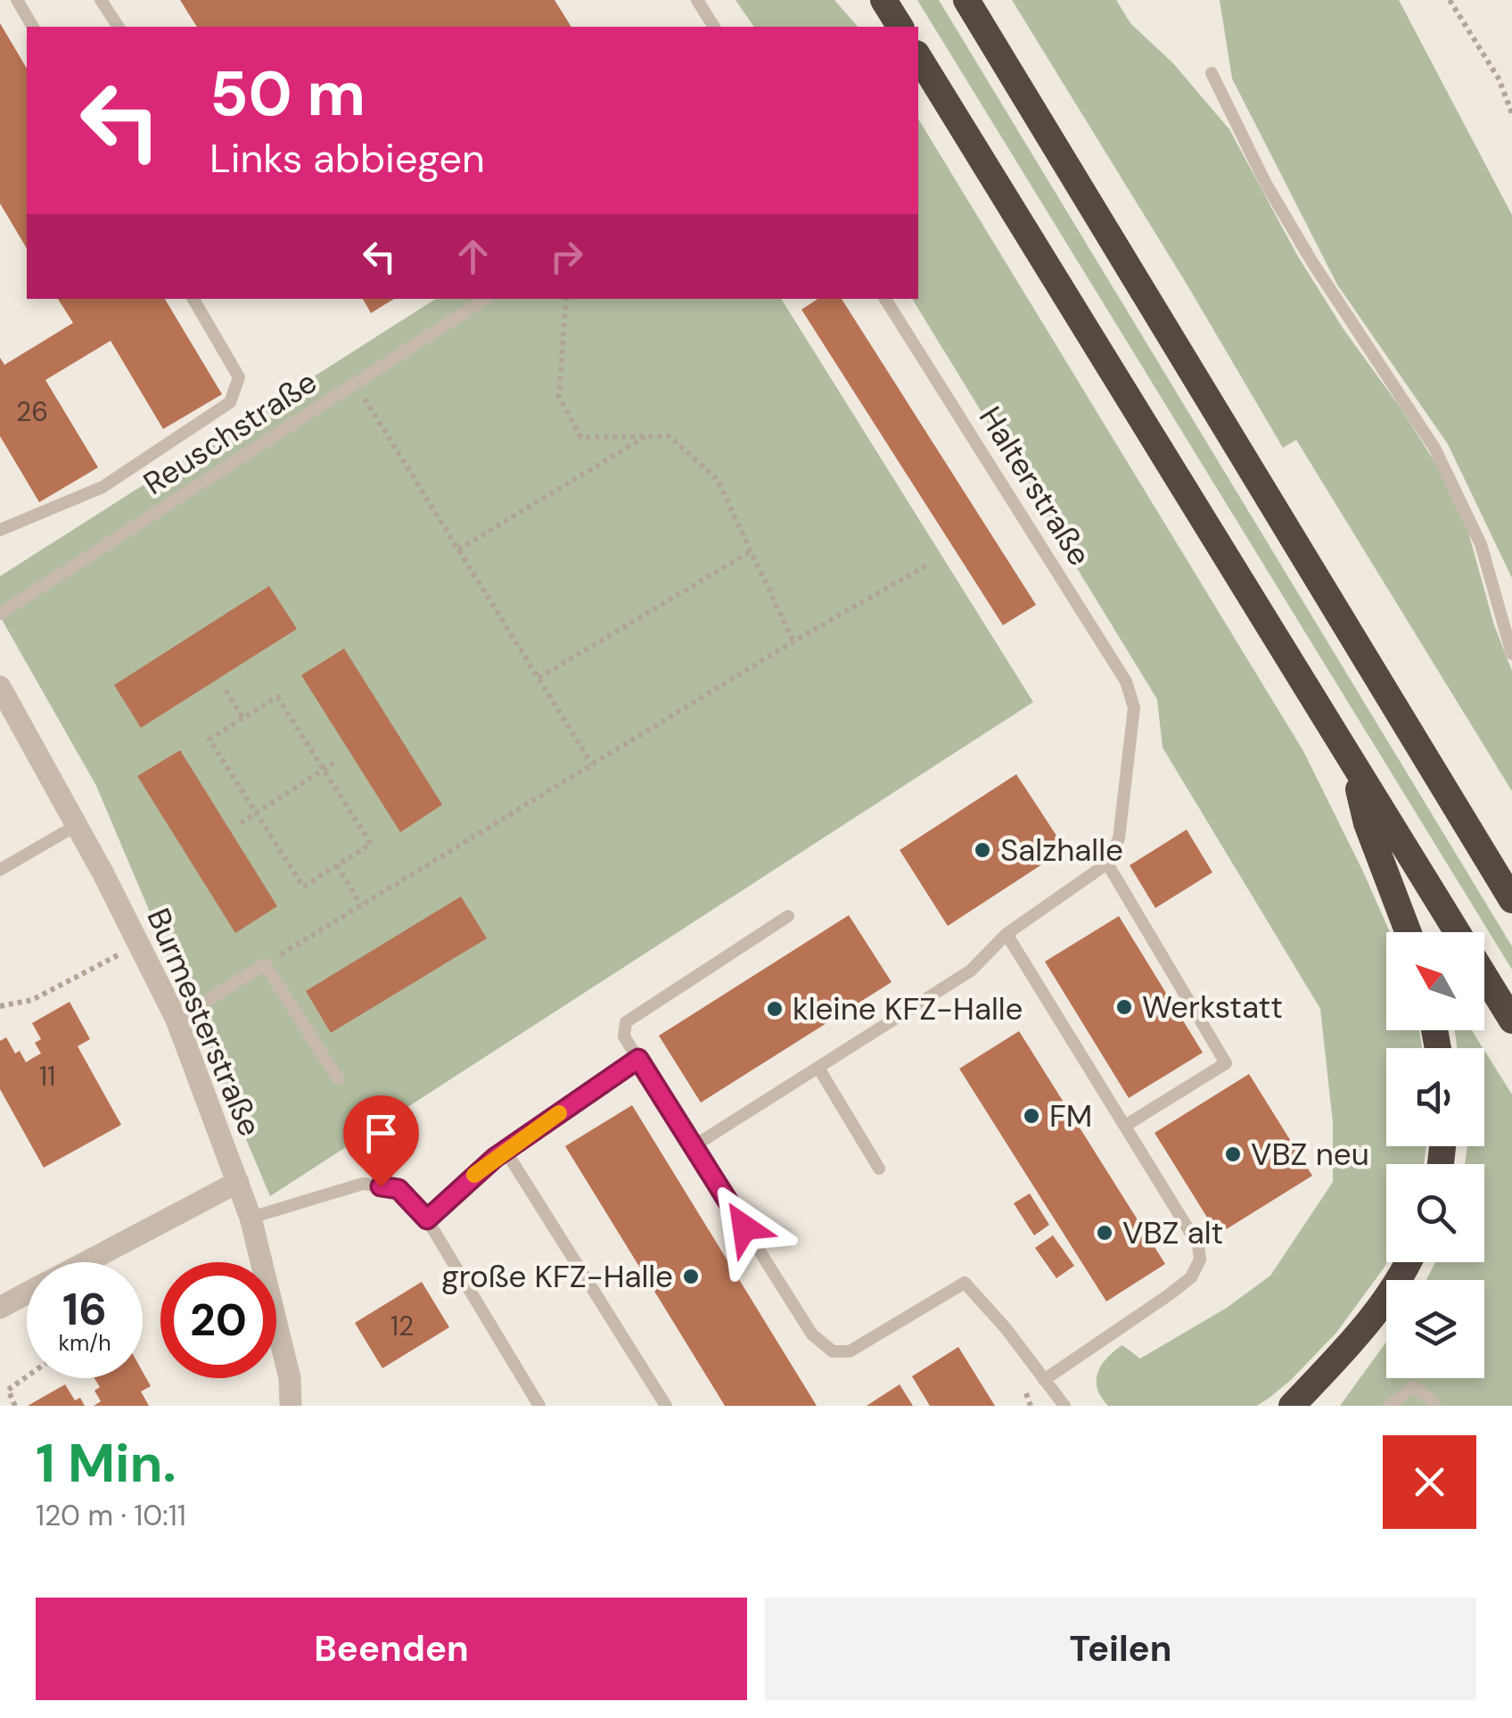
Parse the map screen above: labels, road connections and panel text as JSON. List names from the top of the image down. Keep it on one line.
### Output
{"streets":{"street":["Burmesterstraße"],"lane":["Reuschstraße","Halterstraße"]},"places":["Salzhalle","Werkstatt","kleine KFZ-Halle","FM","VBZ neu","VBZ alt","große KFZ-Halle"],"house_numbers":["26","11","12"],"north":"top left","page":{"turn":["50 m","Links abbiegen"],"speed":"16 km/h","limit":"20","heading":["1 Min.","120 m · 10:11"],"buttons":["Beenden","Teilen"]}}
